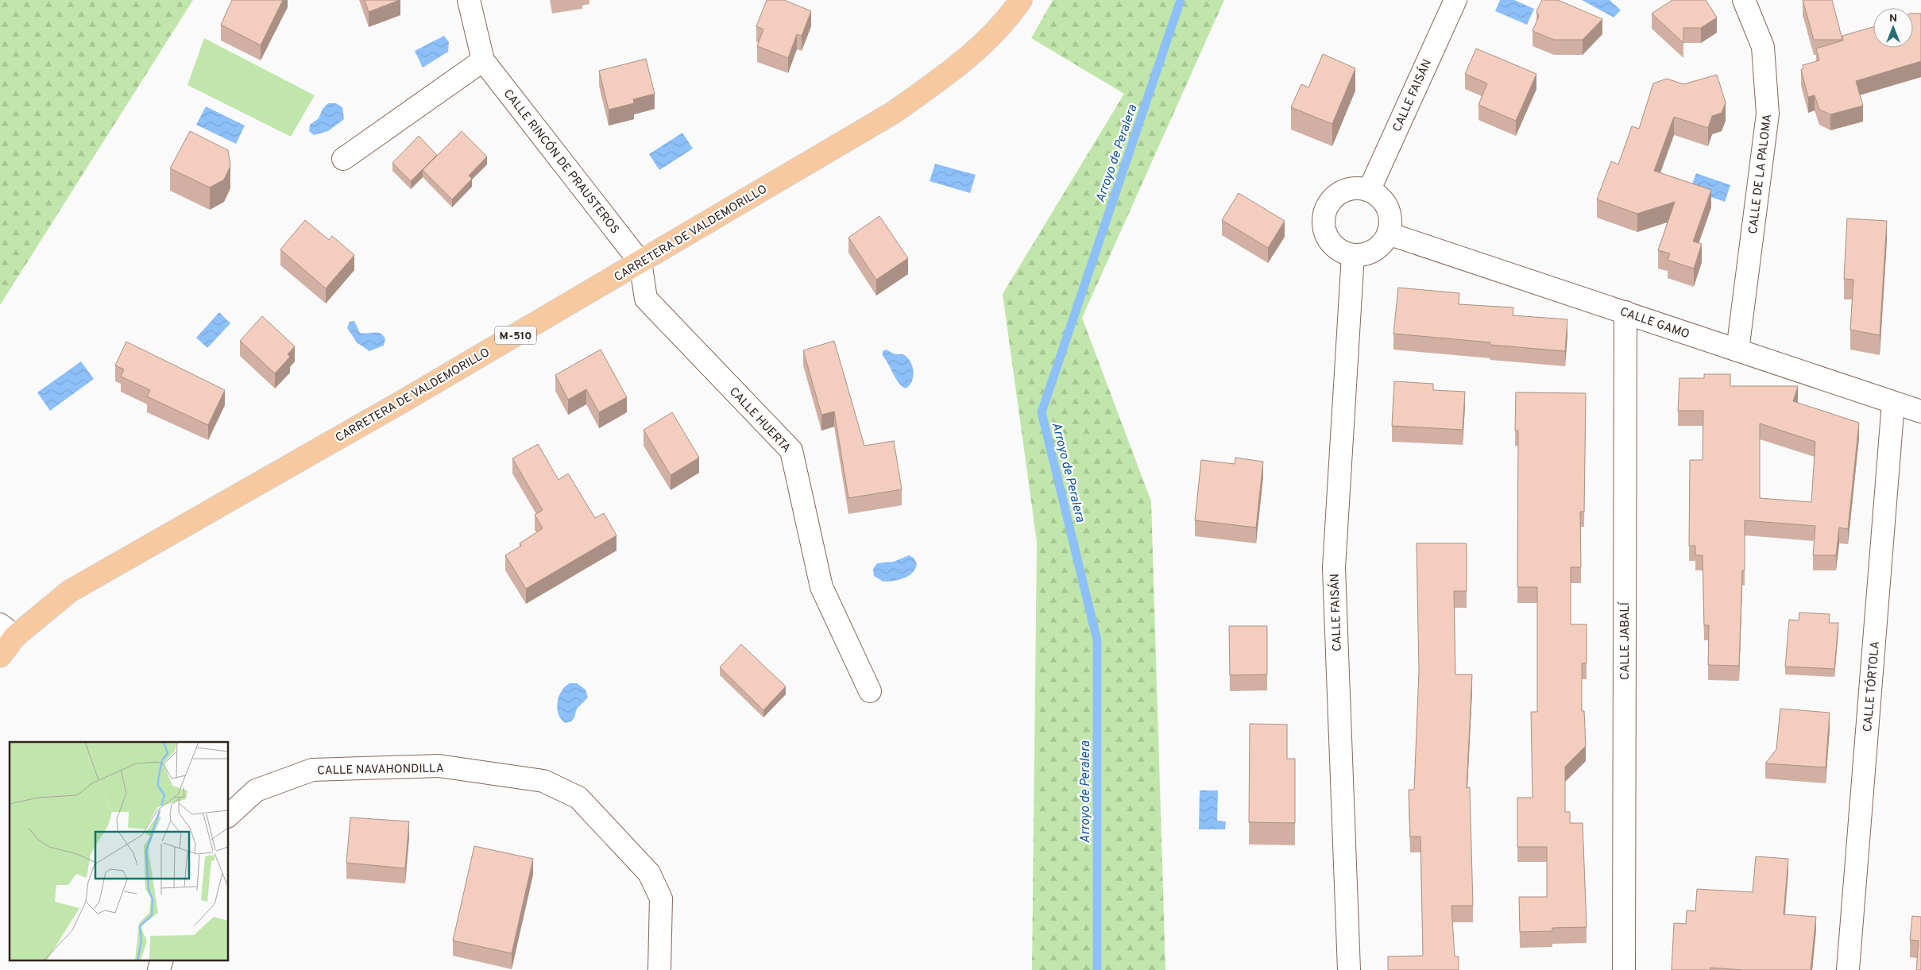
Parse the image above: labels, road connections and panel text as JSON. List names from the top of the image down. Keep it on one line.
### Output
{"streets":{"main road":["CARRETERA DE VALDEMORILLO","M-510"],"street":["CALLE FAISÁN","CALLE RINCÓN DE PRAUSTEROS","CALLE DE LA PALOMA","CALLE GAMO","CALLE HUERTA","CALLE JABALÍ","CALLE TÓRTOLA","CALLE NAVAHONDILLA"]},"crossings":[["CALLE FAISÁN","CALLE GAMO"],["CALLE RINCÓN DE PRAUSTEROS","CARRETERA DE VALDEMORILLO"],["CALLE RINCÓN DE PRAUSTEROS","CALLE HUERTA"],["CALLE DE LA PALOMA","CALLE GAMO"],["CARRETERA DE VALDEMORILLO","CALLE HUERTA"],["CALLE GAMO","CALLE JABALÍ"],["CALLE GAMO","CALLE TÓRTOLA"]],"water":["Arroyo de Peralera"],"north":"top"}
